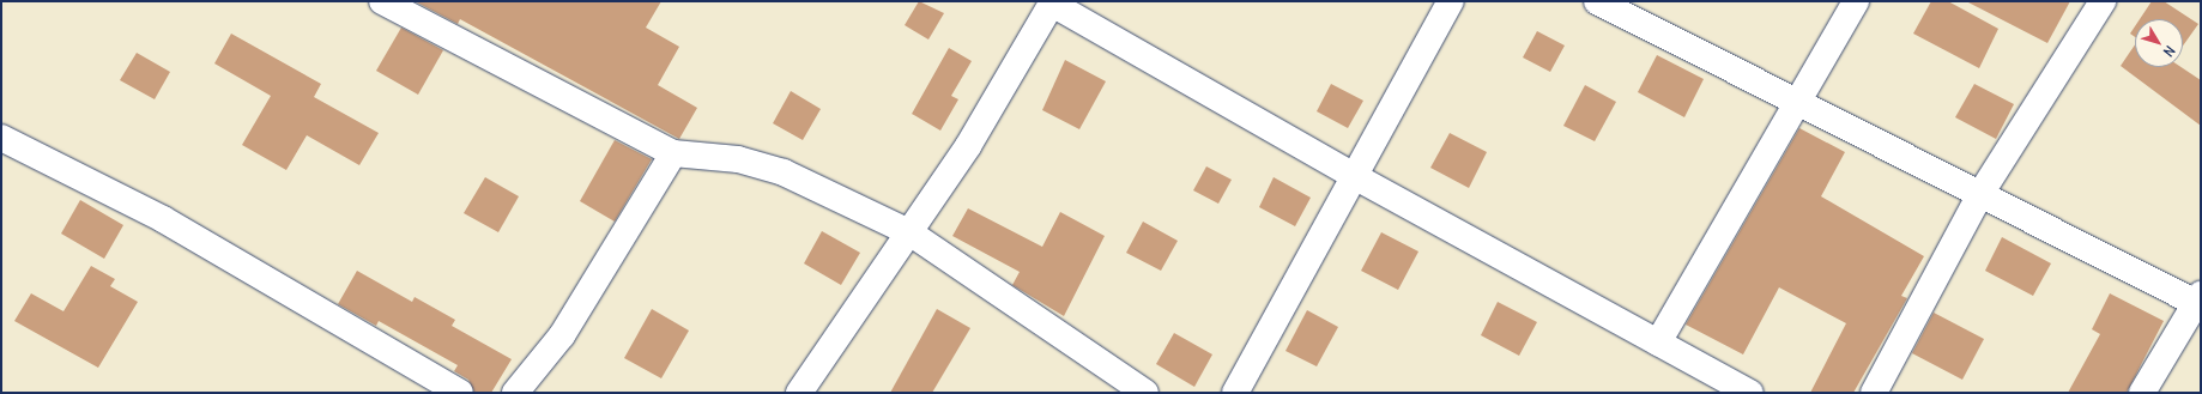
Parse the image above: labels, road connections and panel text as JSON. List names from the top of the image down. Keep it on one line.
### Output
{"north":"bottom right"}
